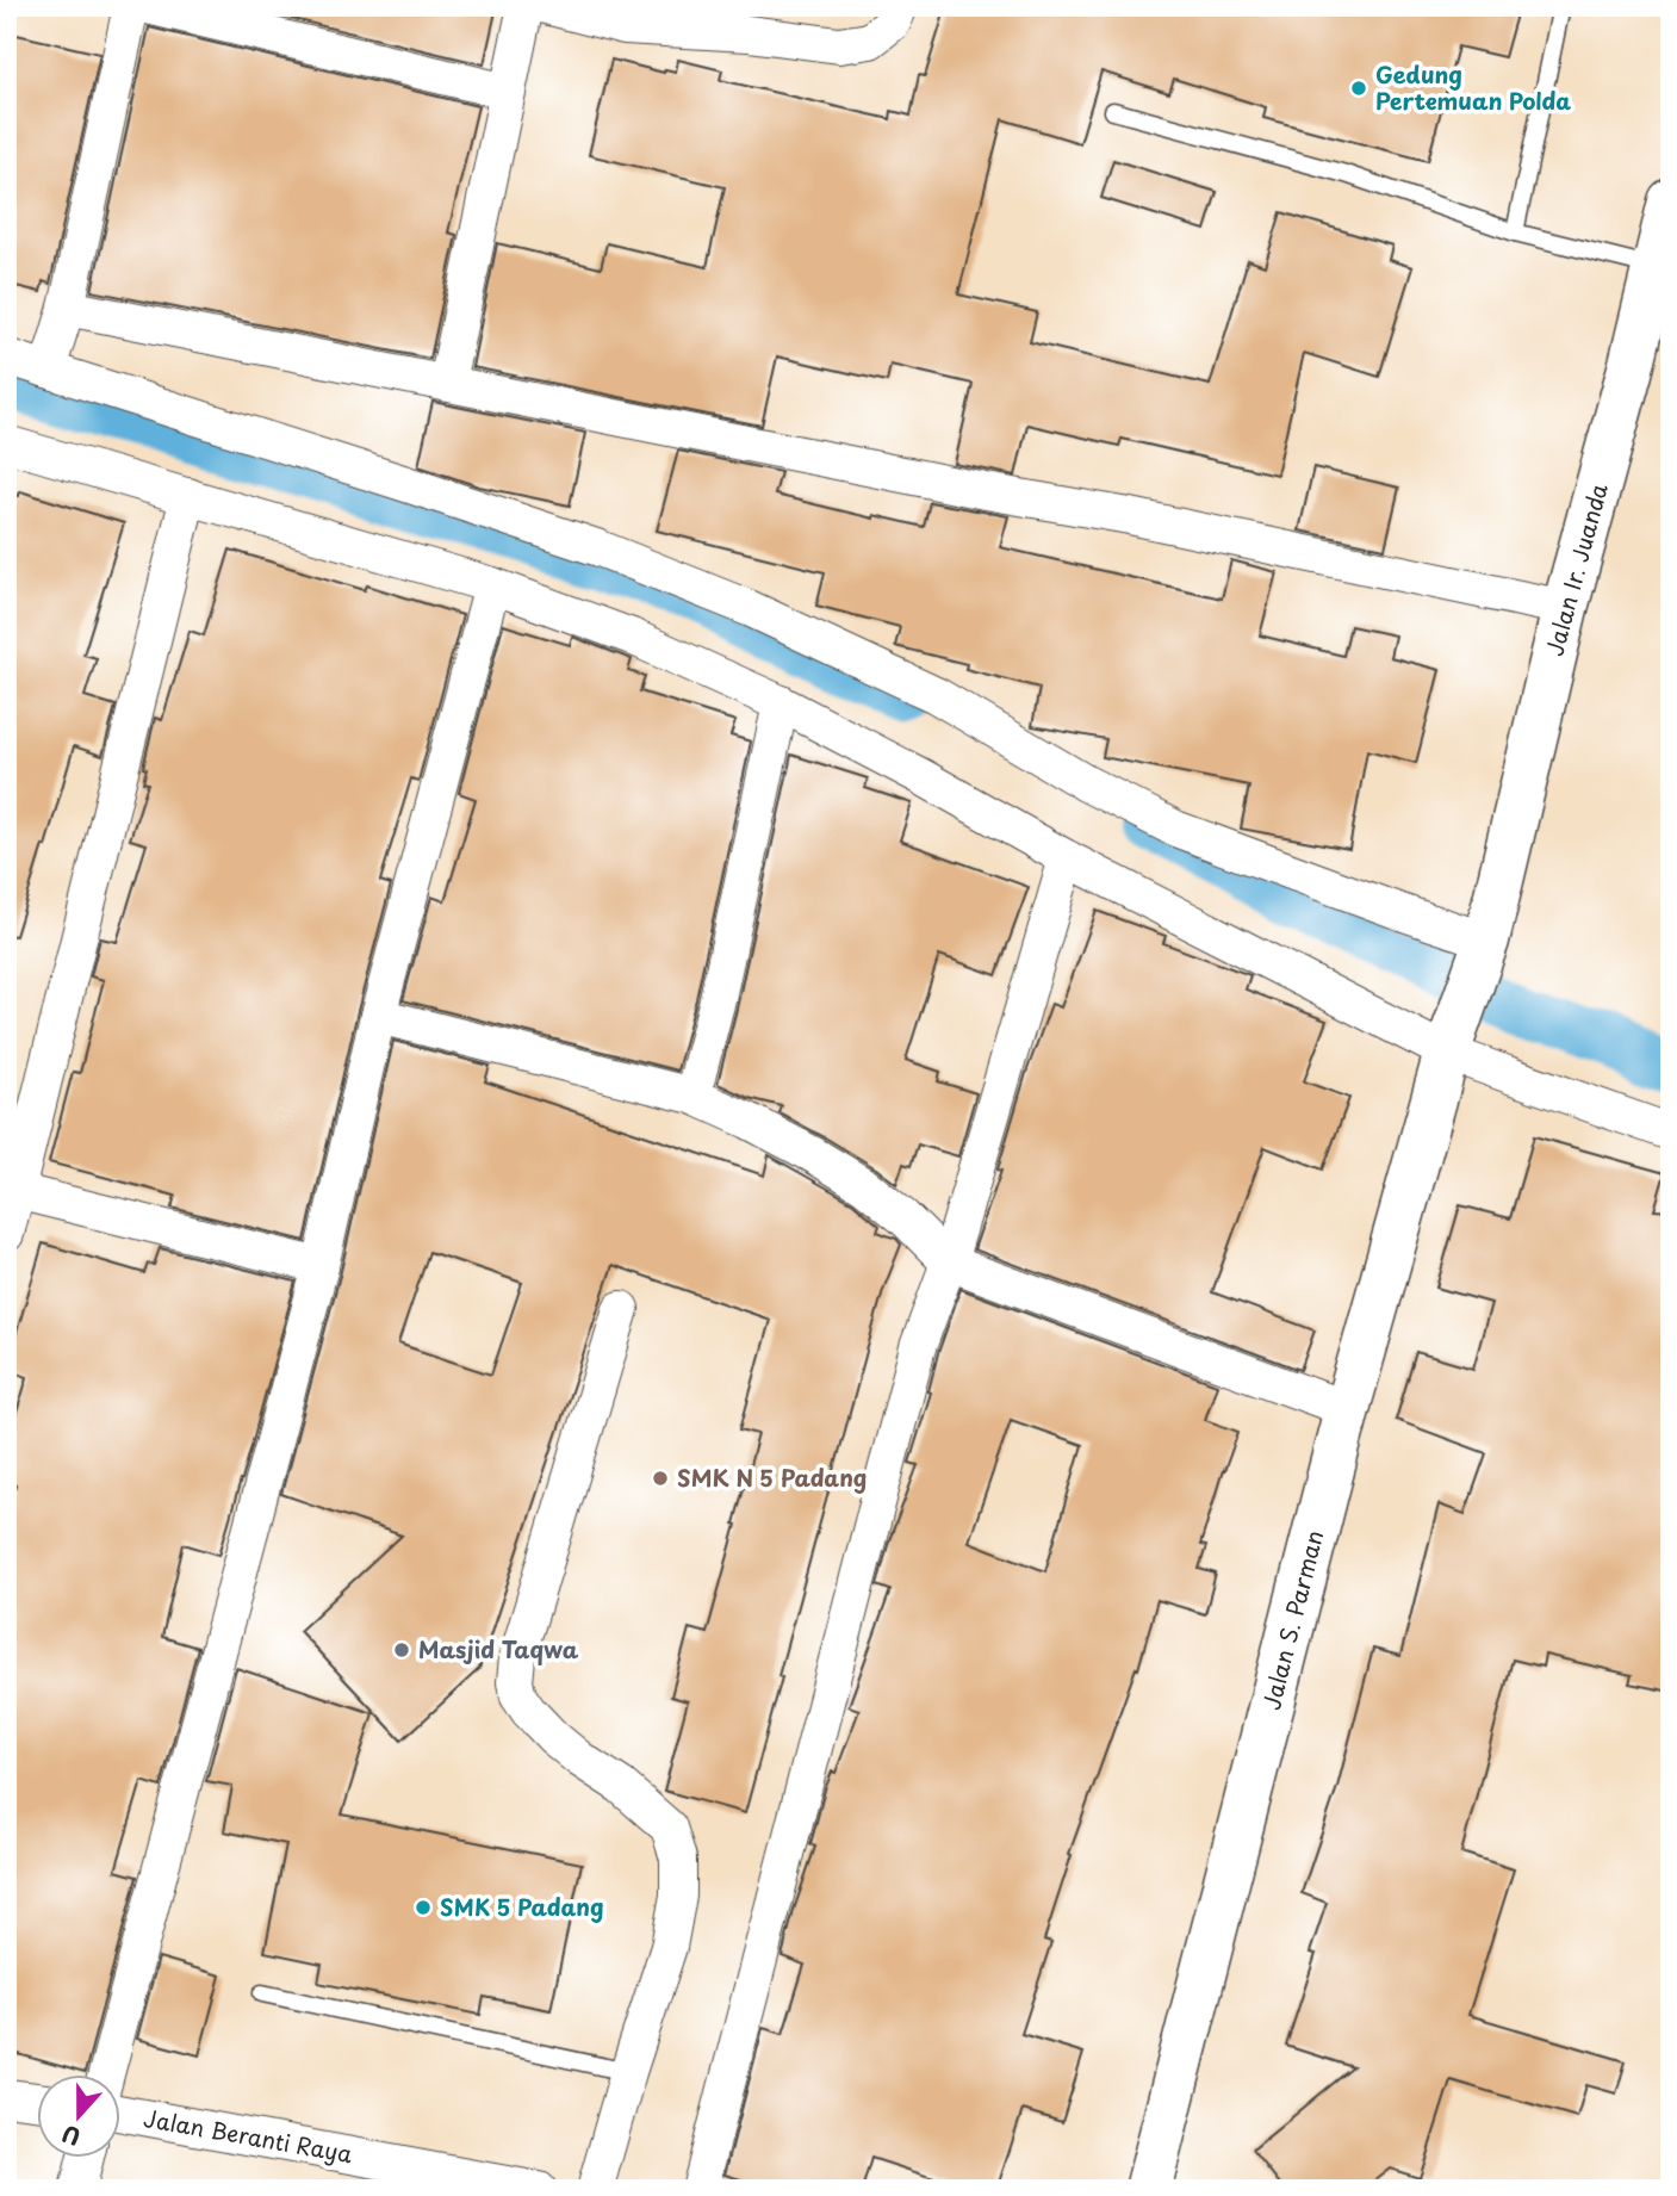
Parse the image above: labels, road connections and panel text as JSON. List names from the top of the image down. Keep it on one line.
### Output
{"streets":{"main road":["Jalan Ir. Juanda","Jalan S. Parman"],"street":["Jalan Beranti Raya"]},"crossings":[["Jalan Ir. Juanda","Jalan S. Parman"]],"places":["Gedung Pertemuan Polda","SMK N 5 Padang","Masjid Taqwa","SMK 5 Padang"],"north":"bottom"}
